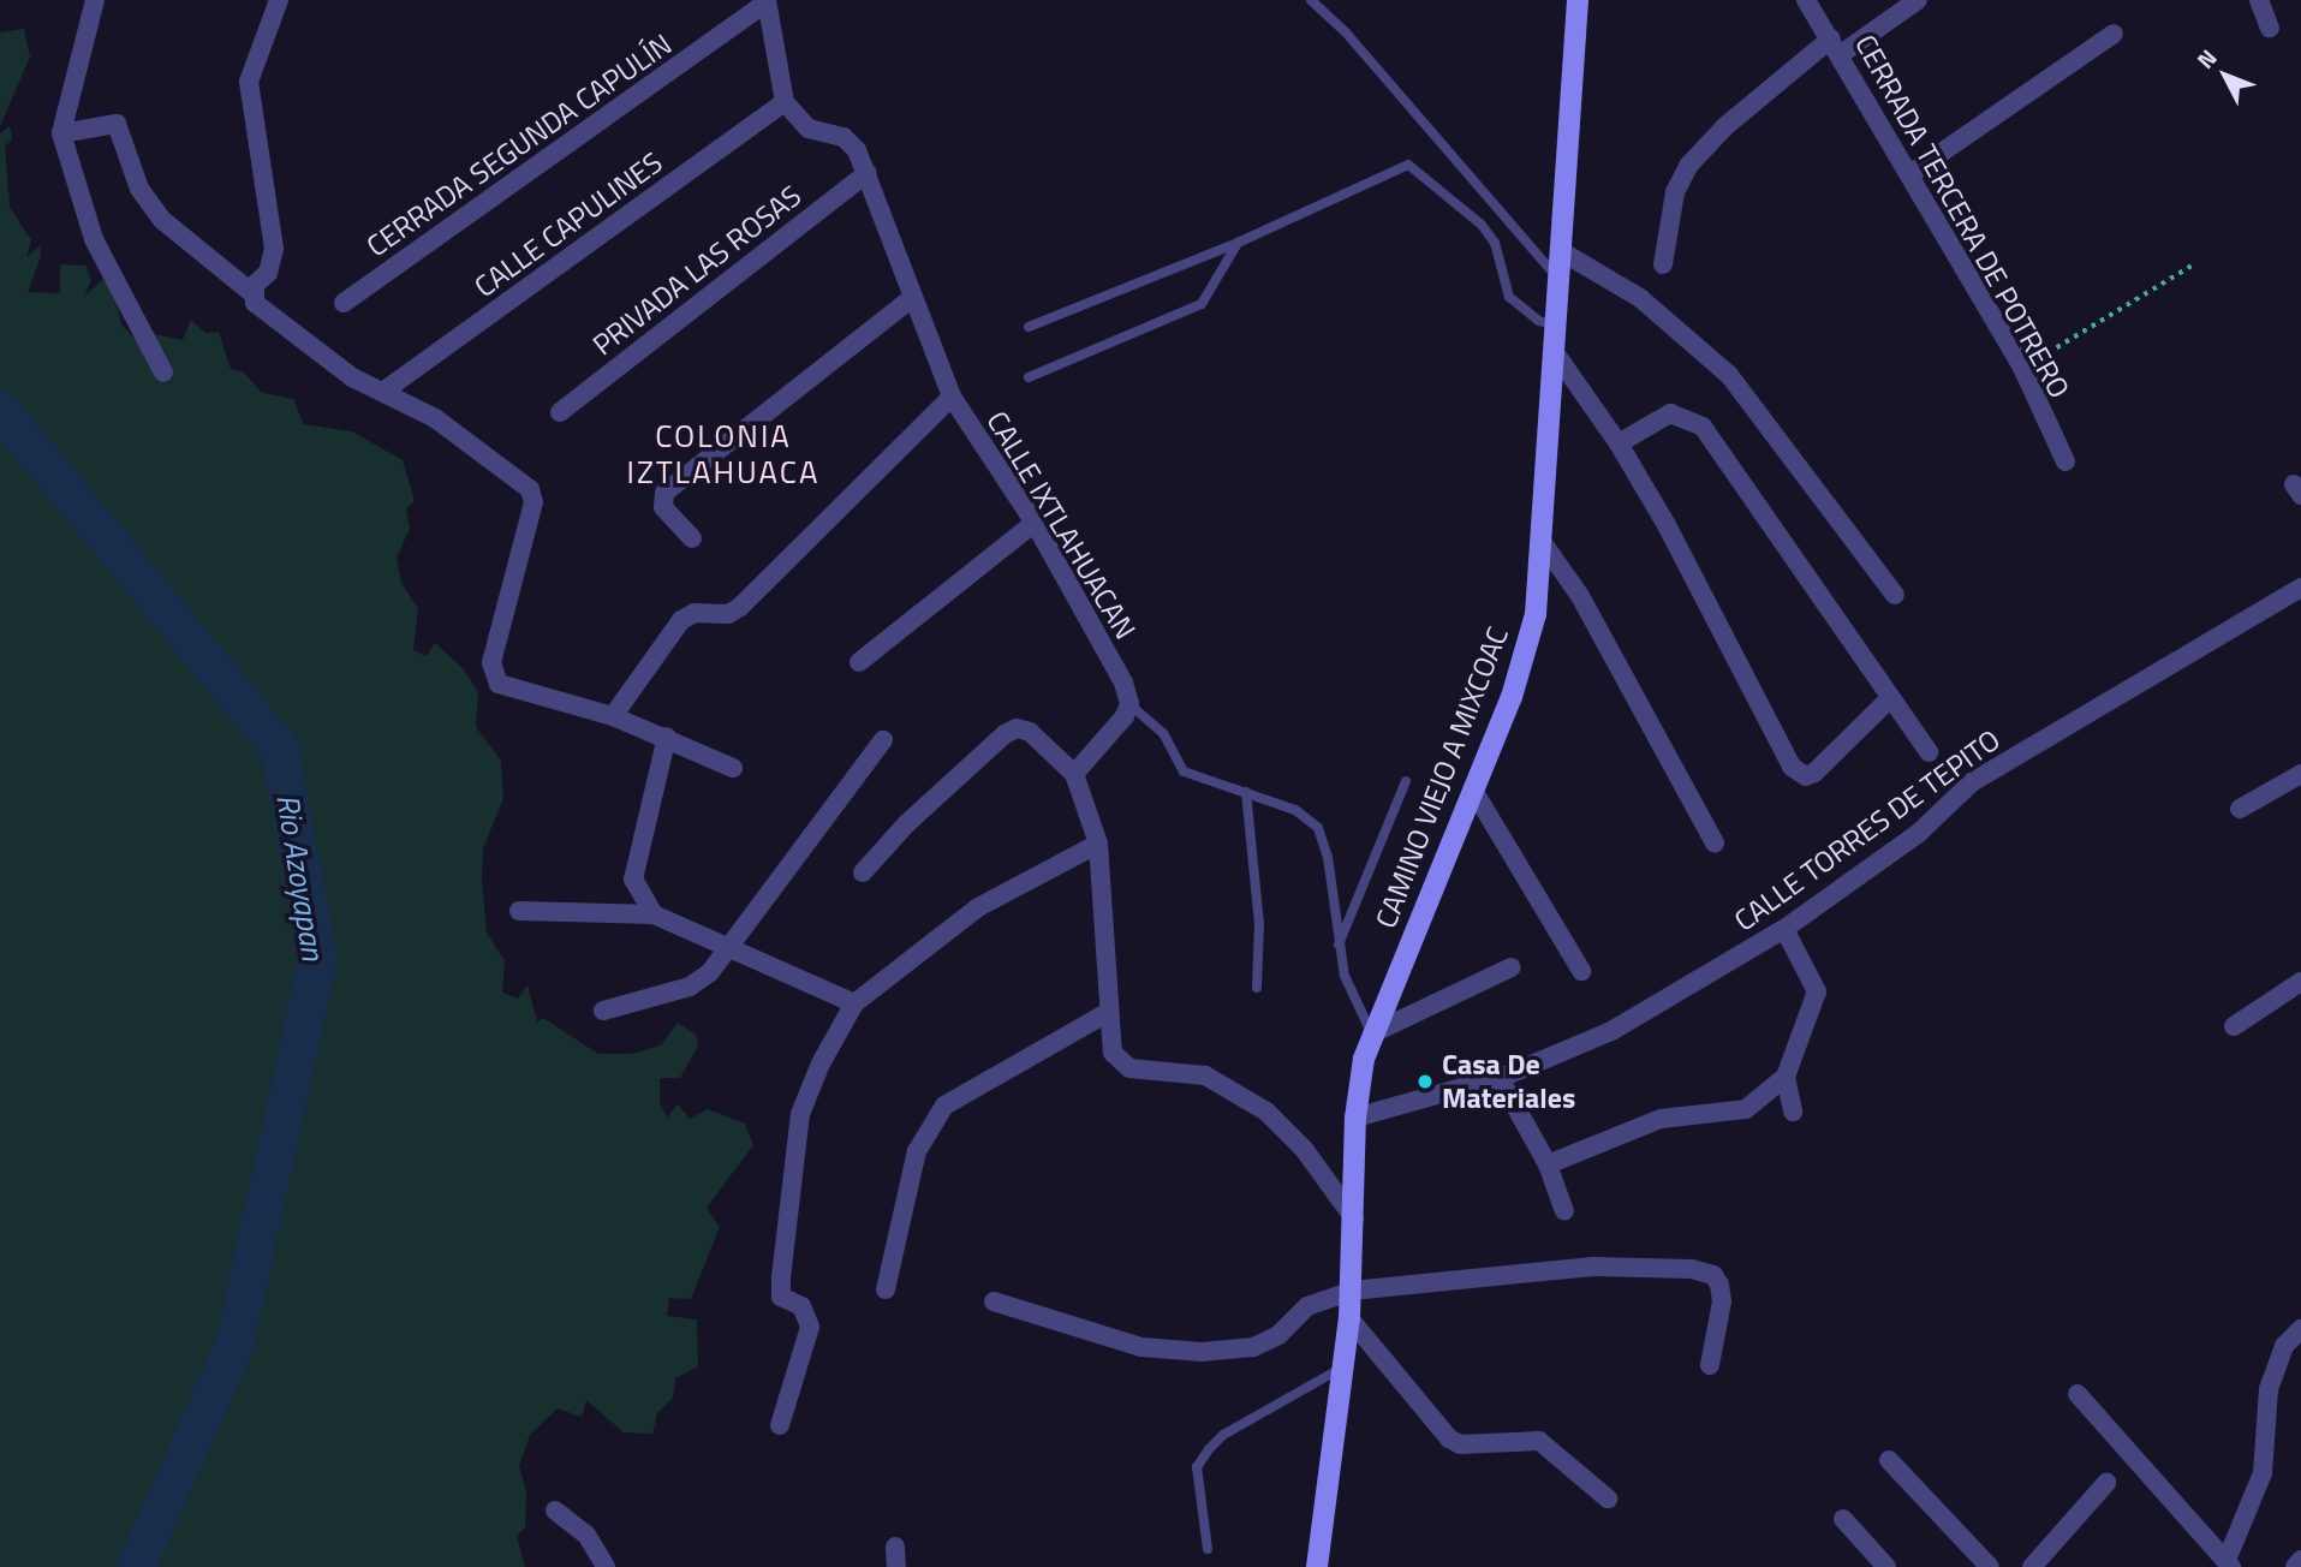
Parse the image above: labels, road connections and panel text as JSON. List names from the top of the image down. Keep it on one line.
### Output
{"streets":{"main road":["CAMINO VIEJO A MIXCOAC"],"street":["CERRADA SEGUNDA CAPULÍN","CERRADA TERCERA DE POTRERO","CALLE CAPULINES","PRIVADA LAS ROSAS","CALLE IXTLAHUACAN","CALLE TORRES DE TEPITO"]},"crossings":[["CALLE CAPULINES","CALLE IXTLAHUACAN"],["PRIVADA LAS ROSAS","CALLE IXTLAHUACAN"],["CAMINO VIEJO A MIXCOAC","CALLE TORRES DE TEPITO"]],"districts":["COLONIA IZTLAHUACA"],"water":["Rio Azoyapan"],"places":["Casa De Materiales"],"north":"top left"}
